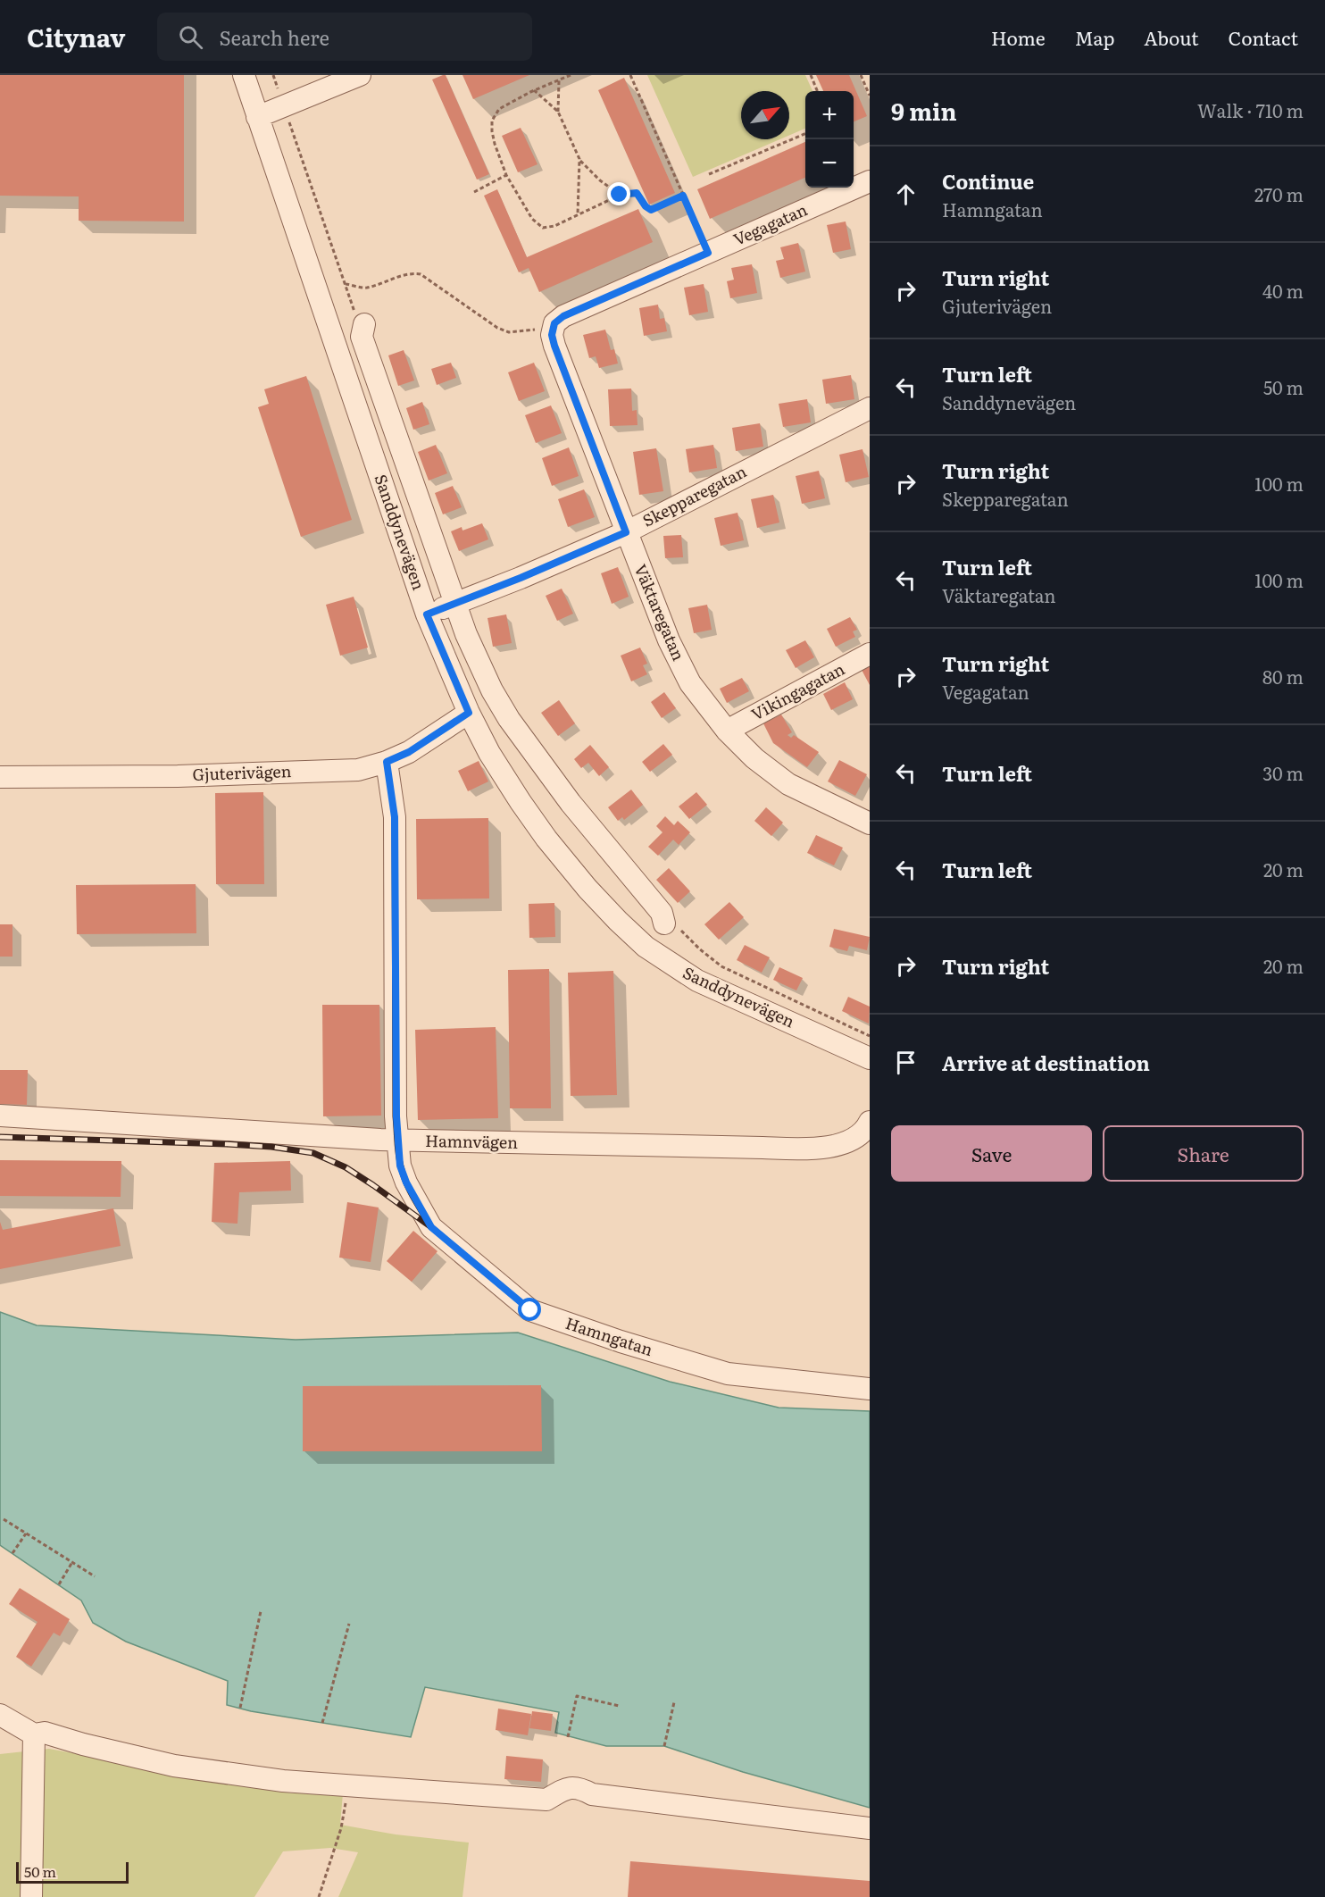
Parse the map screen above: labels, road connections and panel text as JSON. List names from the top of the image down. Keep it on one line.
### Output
{"streets":{"street":["Vegagatan","Skepparegatan","Sanddynevägen","Väktaregatan","Vikingagatan","Gjuterivägen","Hamnvägen","Hamngatan"]},"crossings":[["Vegagatan","Väktaregatan"],["Skepparegatan","Sanddynevägen"],["Skepparegatan","Väktaregatan"],["Sanddynevägen","Gjuterivägen"],["Väktaregatan","Vikingagatan"],["Gjuterivägen","Hamngatan"],["Hamnvägen","Hamngatan"]],"scale_bar":"50 m","north":"top right","page":{"header":"Citynav","search":"Search here","nav":["Home","Map","About","Contact"],"heading":["9 min","Walk · 710 m"],"map_buttons":["+","−"],"list":[["Continue","Hamngatan","270 m"],["Turn right","Gjuterivägen","40 m"],["Turn left","Sanddynevägen","50 m"],["Turn right","Skepparegatan","100 m"],["Turn left","Väktaregatan","100 m"],["Turn right","Vegagatan","80 m"],["Turn left","30 m"],["Turn left","20 m"],["Turn right","20 m"],"Arrive at destination"],"buttons":["Save","Share"],"scale":"50 m"}}
